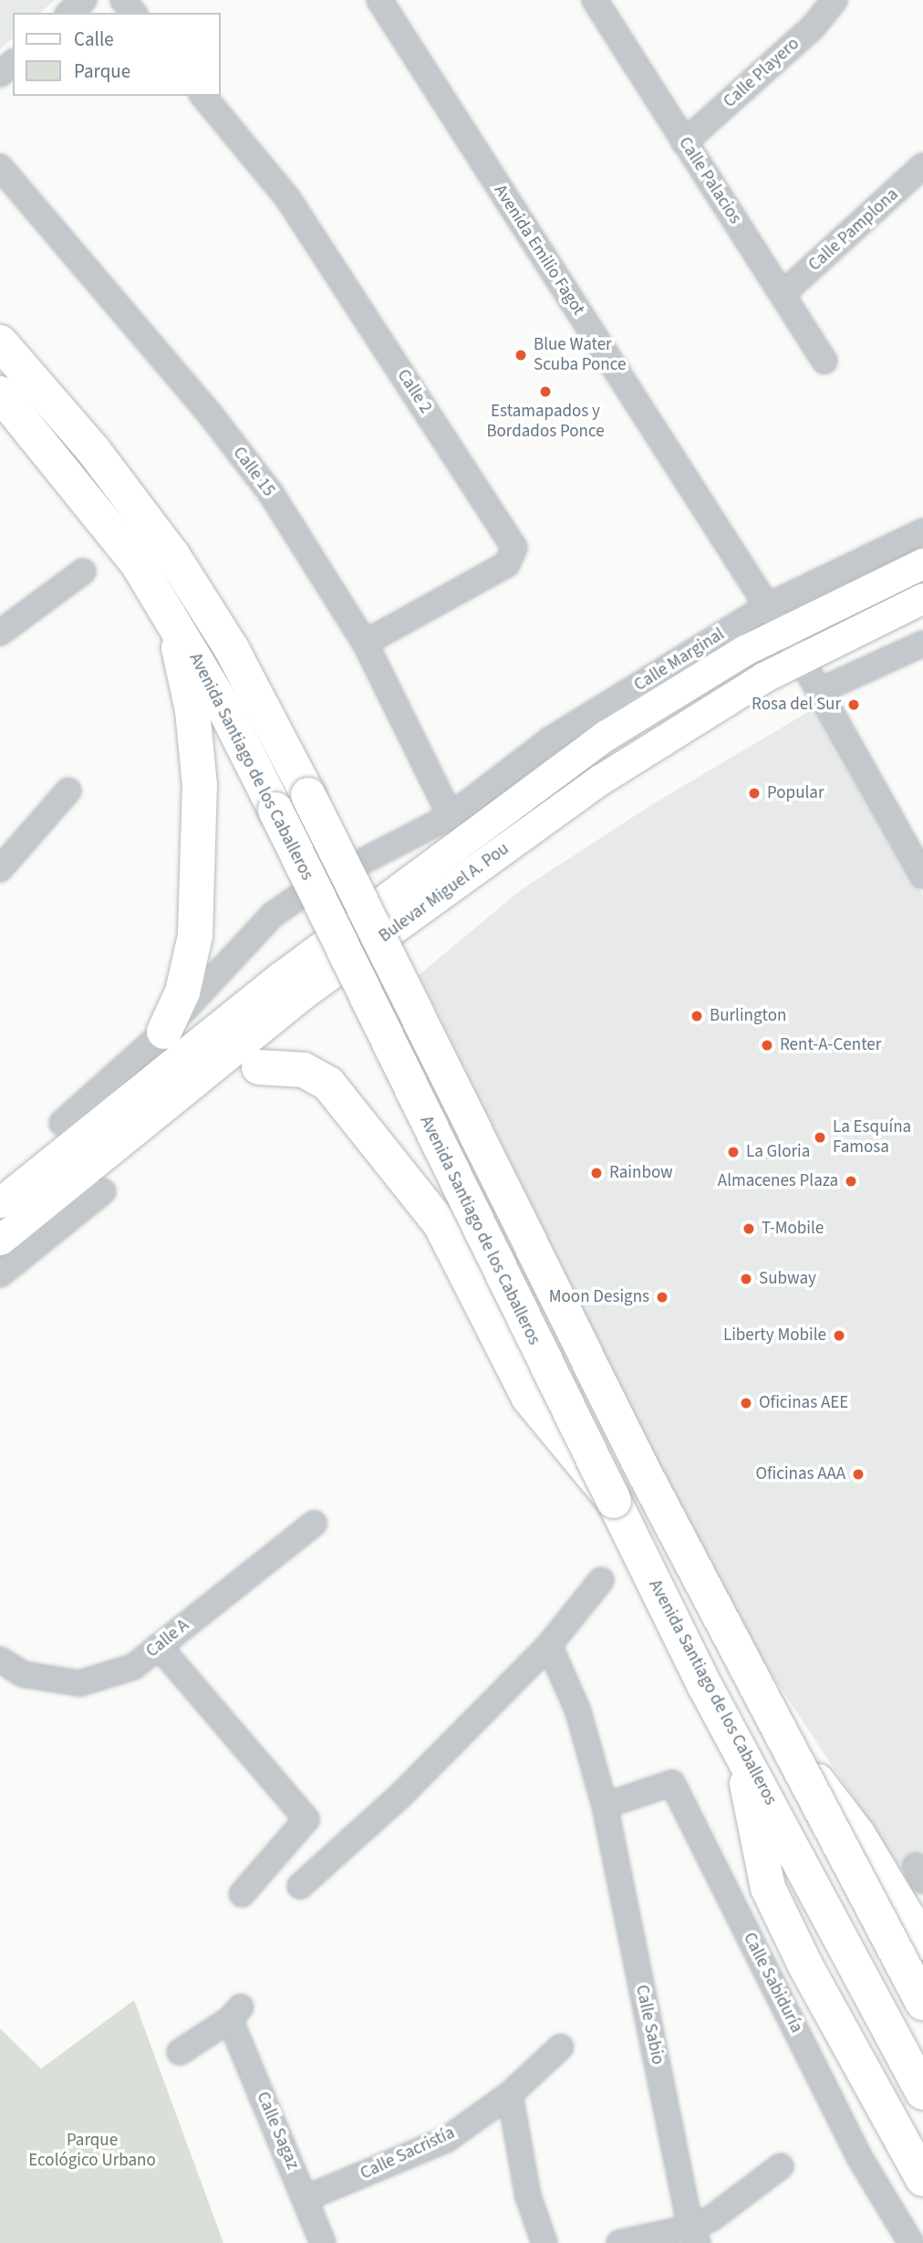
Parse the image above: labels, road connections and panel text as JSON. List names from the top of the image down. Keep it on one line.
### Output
{"streets":{"highway":["Avenida Santiago de los Caballeros"],"main road":["Bulevar Miguel A. Pou"],"street":["Calle Playero","Calle Palacios","Calle Pamplona","Avenida Emilio Fagot","Calle 2","Calle 15","Calle Marginal","Calle A","Calle Sabiduría","Calle Sabio","Calle Sagaz","Calle Sacristía"]},"crossings":[["Calle Playero","Calle Palacios"],["Calle Palacios","Calle Pamplona"],["Avenida Emilio Fagot","Calle Marginal"],["Avenida Emilio Fagot","Bulevar Miguel A. Pou"],["Calle 2","Calle 15"],["Calle 15","Calle Marginal"],["Calle Marginal","Bulevar Miguel A. Pou"],["Calle Sabiduría","Calle Sabio"],["Calle Sagaz","Calle Sacristía"]],"parks":["Parque Ecológico Urbano"],"places":["Blue Water Scuba Ponce","Estamapados y Bordados Ponce","Rosa del Sur","Popular","Burlington","Rent-A-Center","La Esquína Famosa","La Gloria","Rainbow","Almacenes Plaza","T-Mobile","Subway","Moon Designs","Liberty Mobile","Oficinas AEE","Oficinas AAA"],"legend":["Calle","Parque"]}
